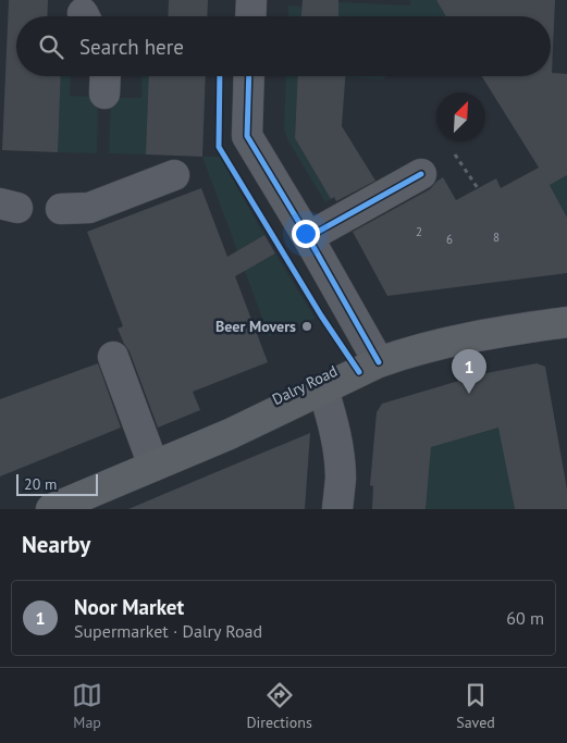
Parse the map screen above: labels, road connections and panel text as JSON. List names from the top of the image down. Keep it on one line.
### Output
{"streets":{"main road":["Dalry Road"]},"places":["Beer Movers"],"house_numbers":["2","8","6"],"scale_bar":"20 m","north":"top right","page":{"search":"Search here","pins":"1","scale":"20 m","heading":"Nearby","list":[{"mark":"1","name":"Noor Market","note":"Supermarket · Dalry Road","value":"60 m"}],"nav":["Map","Directions","Saved"]}}
